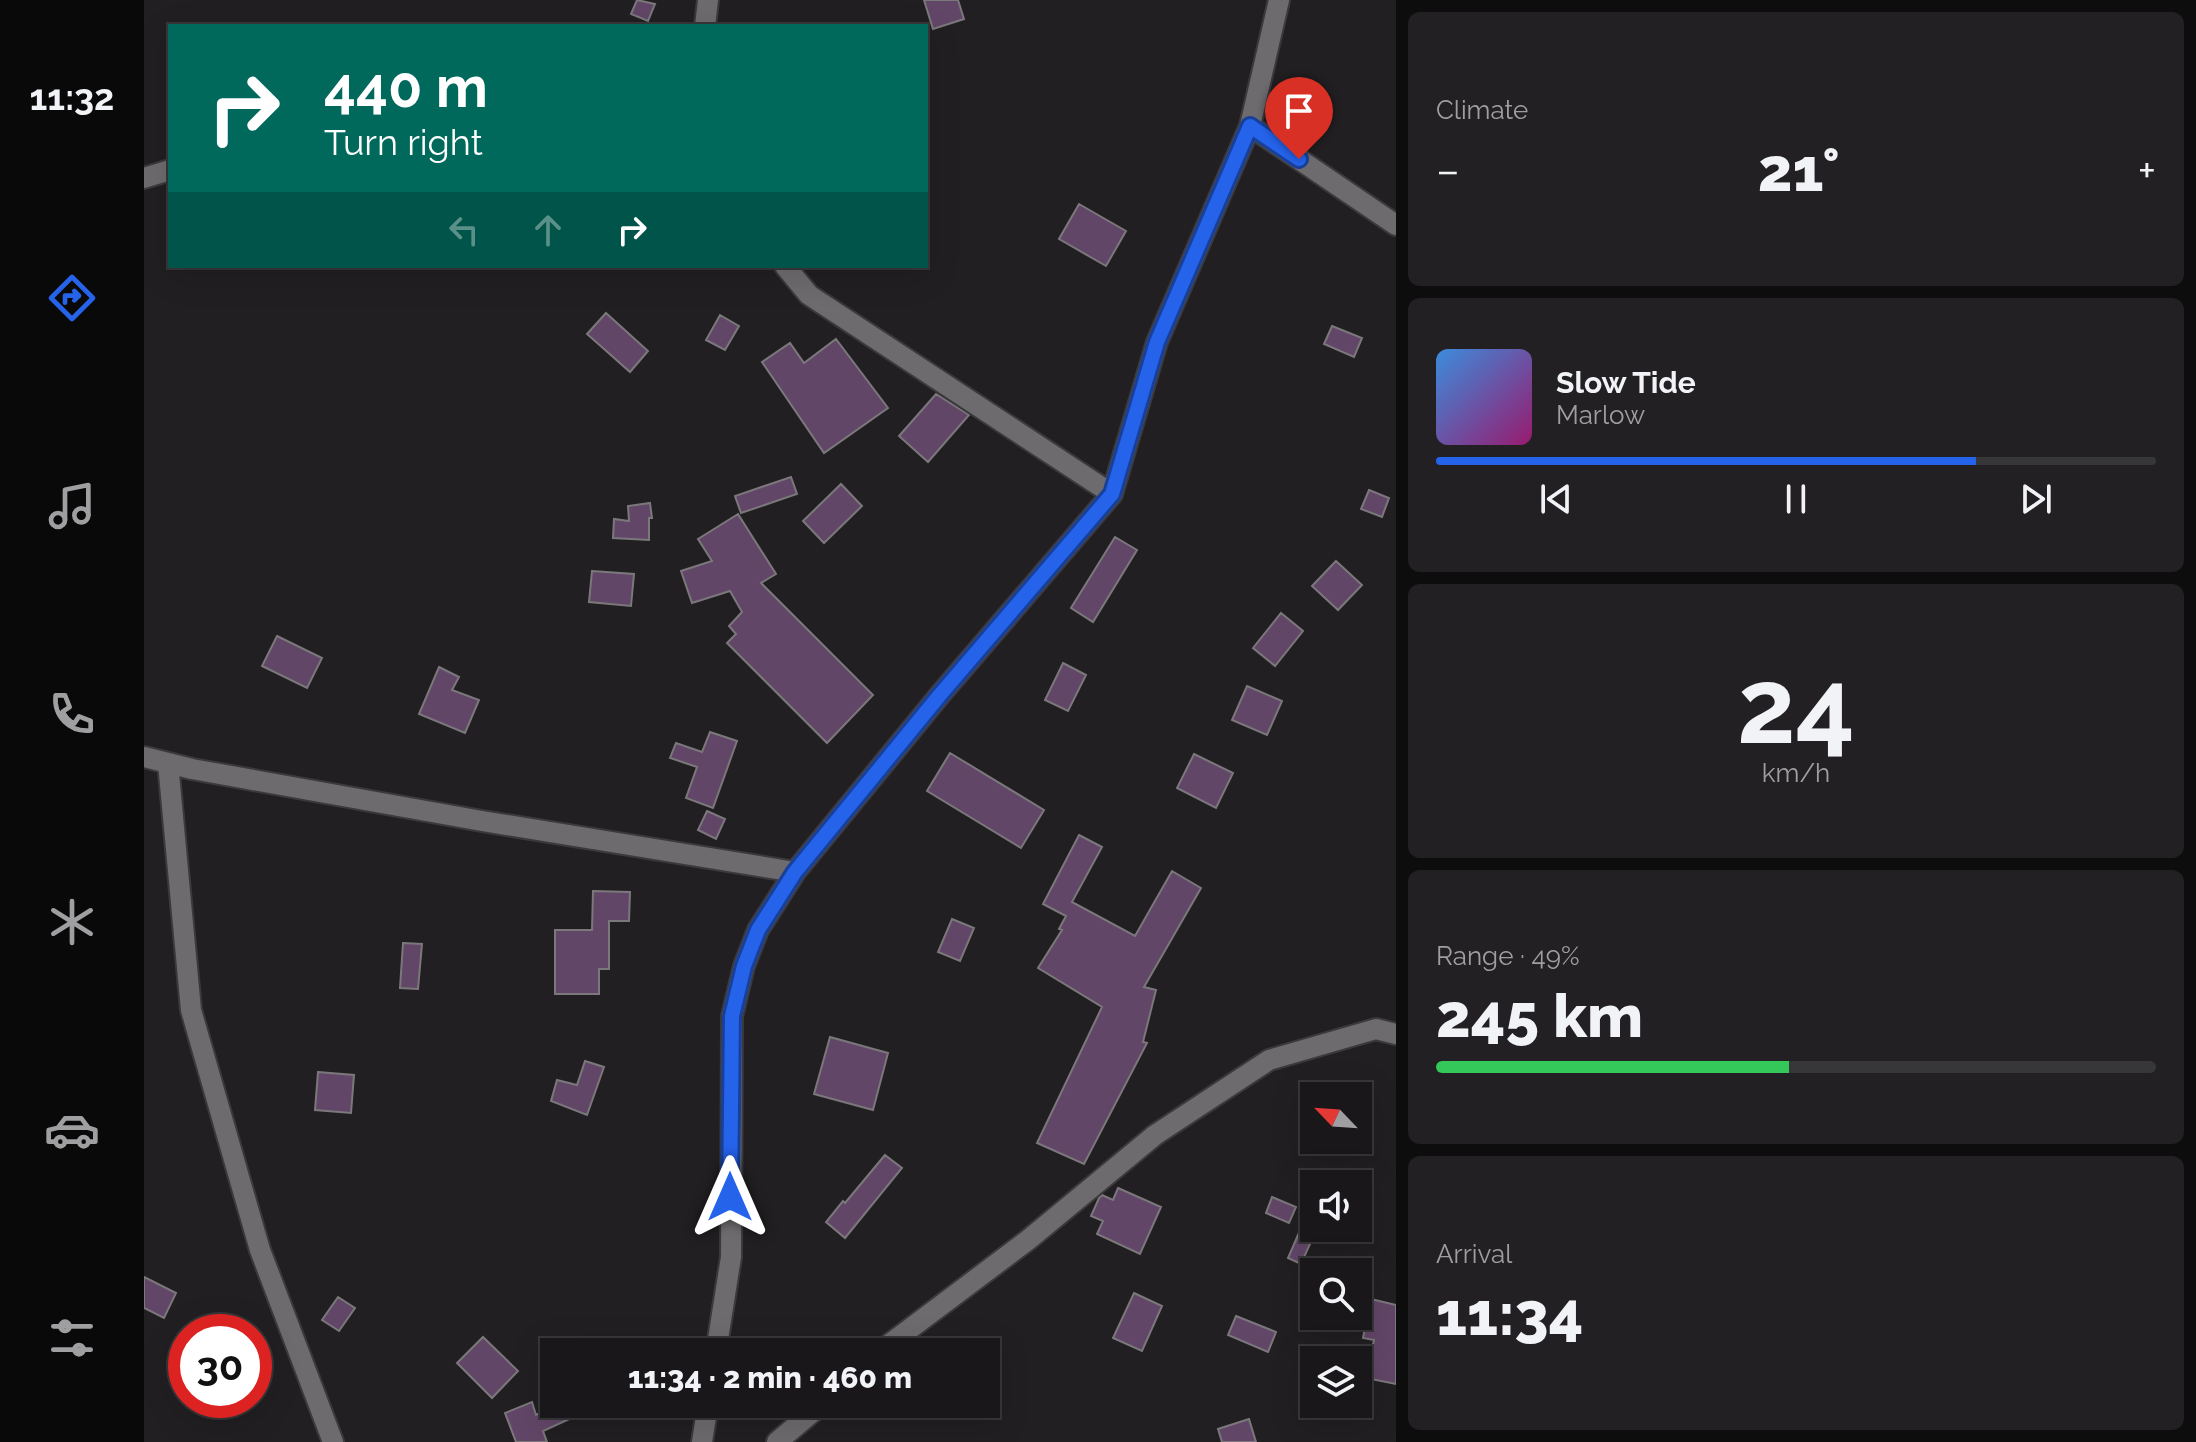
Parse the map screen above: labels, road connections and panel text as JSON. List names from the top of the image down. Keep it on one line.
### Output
{"north":"top left","page":{"tabs":"11:32","tile":["Climate",["24","km/h"],["Range · 49%","245 km"],["Arrival","11:34"]],"turn":["440 m","Turn right"],"heat":["−","21°","+"],"song":["Slow Tide","Marlow"],"limit":"30","trip":"11:34 · 2 min · 460 m"}}
